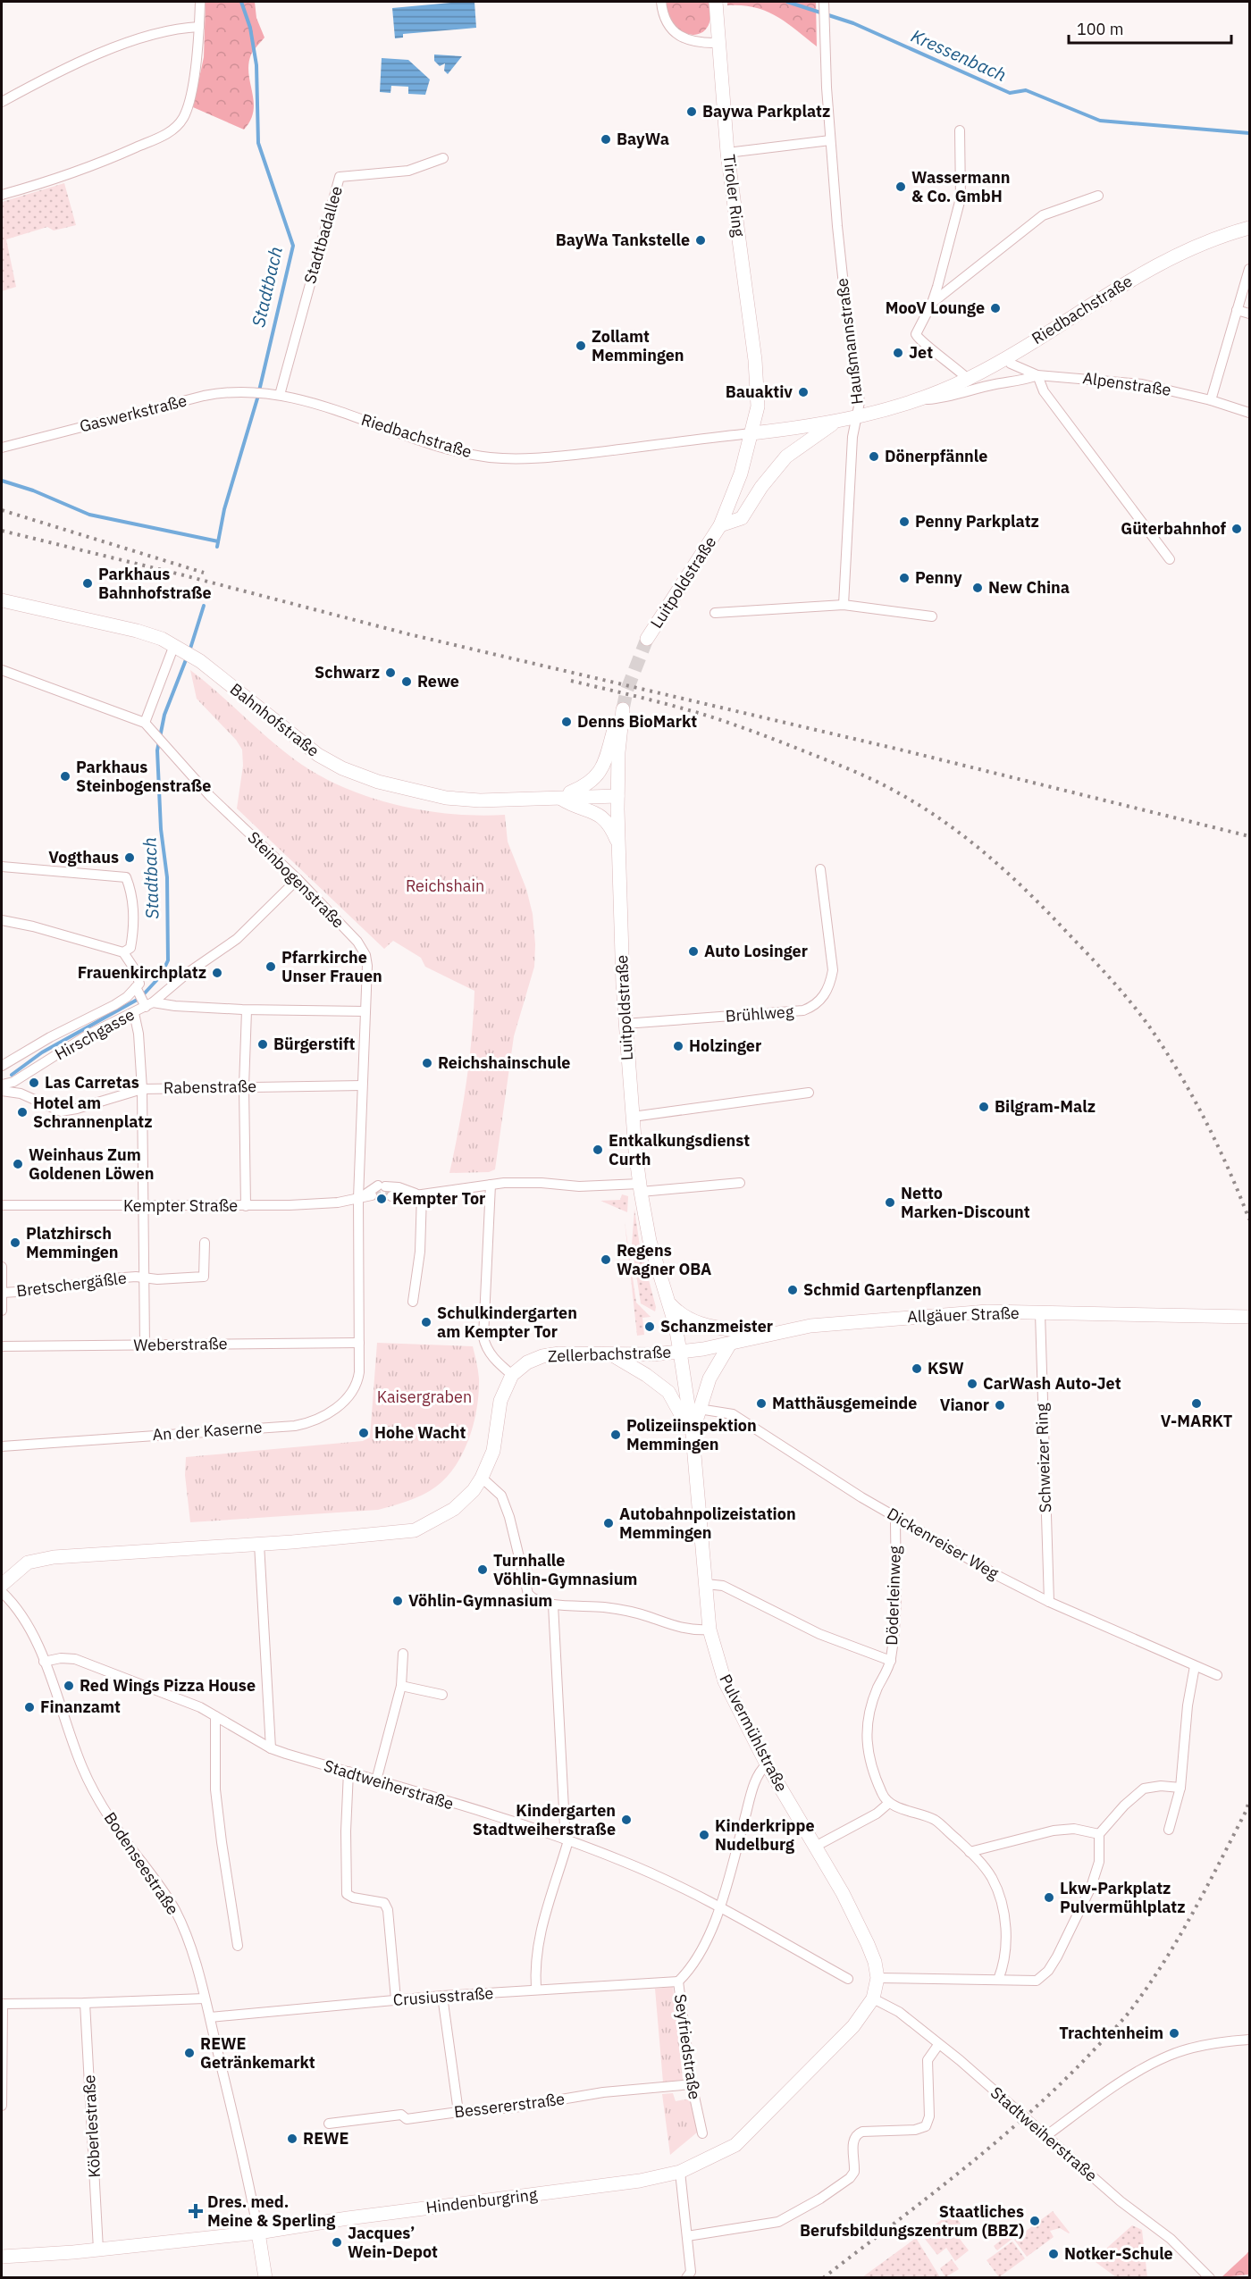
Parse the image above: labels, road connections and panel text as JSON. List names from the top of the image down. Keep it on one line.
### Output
{"streets":{"main road":["Tiroler Ring","Riedbachstraße","Luitpoldstraße","Bahnhofstraße","Allgäuer Straße","Zellerbachstraße","Pulvermühlstraße","Bodenseestraße","Hindenburgring"],"street":["Stadtbadallee","Haußmannstraße","Alpenstraße","Gaswerkstraße","Steinbogenstraße","Brühlweg","Hirschgasse","Rabenstraße","Kempter Straße","Bretschergäßle","Weberstraße","An der Kaserne","Schweizer Ring","Dickenreiser Weg","Döderleinweg","Stadtweiherstraße","Crusiusstraße","Seyfriedstraße","Bessererstraße","Köberlestraße"]},"crossings":[["Tiroler Ring","Riedbachstraße"],["Tiroler Ring","Luitpoldstraße"],["Stadtbadallee","Riedbachstraße"],["Riedbachstraße","Haußmannstraße"],["Riedbachstraße","Alpenstraße"],["Riedbachstraße","Gaswerkstraße"],["Riedbachstraße","Luitpoldstraße"],["Luitpoldstraße","Bahnhofstraße"],["Luitpoldstraße","Brühlweg"],["Luitpoldstraße","Kempter Straße"],["Luitpoldstraße","Allgäuer Straße"],["Luitpoldstraße","Zellerbachstraße"],["Luitpoldstraße","Pulvermühlstraße"],["Steinbogenstraße","Rabenstraße"],["Steinbogenstraße","Kempter Straße"],["Steinbogenstraße","An der Kaserne"],["Kempter Straße","An der Kaserne"],["Allgäuer Straße","Zellerbachstraße"],["Allgäuer Straße","Schweizer Ring"],["Allgäuer Straße","Pulvermühlstraße"],["Weberstraße","An der Kaserne"],["Zellerbachstraße","Pulvermühlstraße"],["Schweizer Ring","Dickenreiser Weg"],["Dickenreiser Weg","Döderleinweg"],["Pulvermühlstraße","Seyfriedstraße"],["Pulvermühlstraße","Hindenburgring"],["Stadtweiherstraße","Bodenseestraße"],["Stadtweiherstraße","Seyfriedstraße"],["Stadtweiherstraße","Hindenburgring"],["Bodenseestraße","Crusiusstraße"],["Bodenseestraße","Hindenburgring"],["Crusiusstraße","Seyfriedstraße"],["Seyfriedstraße","Bessererstraße"],["Köberlestraße","Hindenburgring"]],"water":["Kressenbach","Stadtbach"],"parks":["Reichshain","Kaisergraben"],"places":{"other":["Baywa Parkplatz","BayWa","Wassermann & Co. GmbH","BayWa Tankstelle","MooV Lounge","Zollamt Memmingen","Jet","Bauaktiv","Dönerpfännle","Penny Parkplatz","Güterbahnhof","Penny","Parkhaus Bahnhofstraße","New China","Schwarz","Rewe","Denns BioMarkt","Parkhaus Steinbogenstraße","Vogthaus","Auto Losinger","Pfarrkirche Unser Frauen","Frauenkirchplatz","Bürgerstift","Holzinger","Reichshainschule","Las Carretas","Bilgram-Malz","Hotel am Schrannenplatz","Entkalkungsdienst Curth","Weinhaus Zum Goldenen Löwen","Kempter Tor","Netto Marken-Discount","Platzhirsch Memmingen","Regens Wagner OBA","Schmid Gartenpflanzen","Schulkindergarten am Kempter Tor","Schanzmeister","KSW","CarWash Auto-Jet","Matthäusgemeinde","V-MARKT","Vianor","Hohe Wacht","Polizeiinspektion Memmingen","Autobahnpolizeistation Memmingen","Turnhalle Vöhlin-Gymnasium","Vöhlin-Gymnasium","Red Wings Pizza House","Finanzamt","Kindergarten Stadtweiherstraße","Kinderkrippe Nudelburg","Lkw-Parkplatz Pulvermühlplatz","Trachtenheim","REWE Getränkemarkt","REWE","Staatliches Berufsbildungszentrum (BBZ)","Jacques’ Wein-Depot","Notker-Schule"],"health":["Dres. med. Meine & Sperling"]},"scale_bar":"100 m"}
